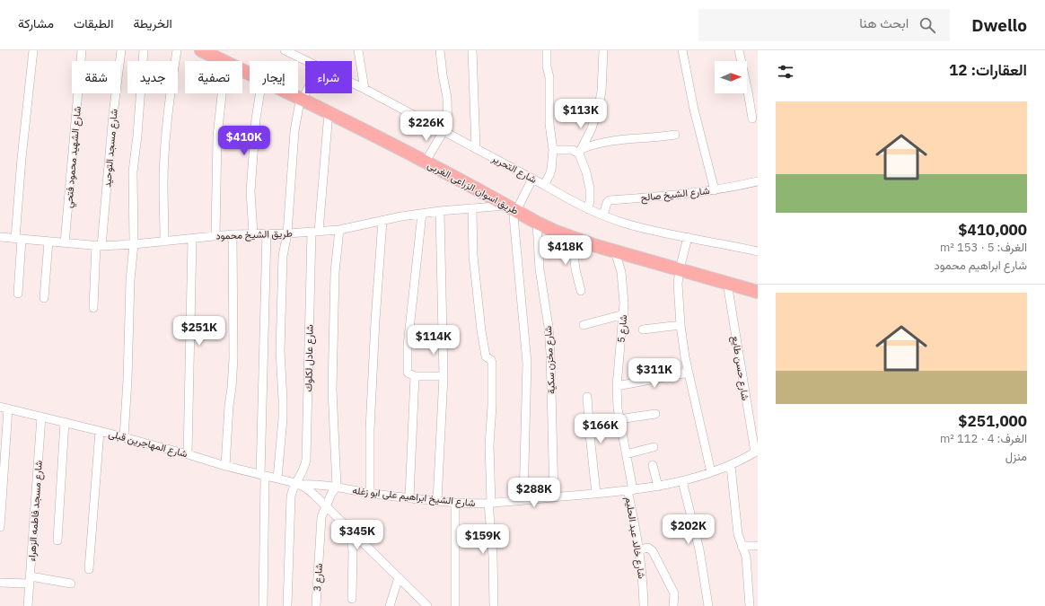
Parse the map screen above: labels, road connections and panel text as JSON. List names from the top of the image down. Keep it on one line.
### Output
{"streets":{"main road":["طريق اسوان الزراعى الغربى"],"street":["شارع مسجد التوحيد","شارع الشهيد محمود فتحي","شارع التحرير","شارع الشيخ صالح","طريق الشيخ محمود","شارع 5","شارع عادل لكلوك","شارع مخزن سكية","شارع حسن طايع","شارع المهاجرين قبلى","شارع الشيخ ابراهيم على ابو زغله","شارع مسجد فاطمه الزهراء","شارع خالد عبد الحليم","شارع 3"]},"crossings":[["شارع مسجد التوحيد","طريق الشيخ محمود"],["شارع الشهيد محمود فتحي","طريق الشيخ محمود"],["شارع التحرير","شارع الشيخ صالح"],["طريق اسوان الزراعى الغربى","طريق الشيخ محمود"],["طريق اسوان الزراعى الغربى","شارع 5"],["طريق اسوان الزراعى الغربى","شارع عادل لكلوك"],["طريق اسوان الزراعى الغربى","شارع مخزن سكية"],["طريق اسوان الزراعى الغربى","شارع حسن طايع"],["طريق الشيخ محمود","شارع عادل لكلوك"],["شارع 5","شارع الشيخ ابراهيم على ابو زغله"],["شارع 5","شارع خالد عبد الحليم"],["شارع عادل لكلوك","شارع المهاجرين قبلى"],["شارع عادل لكلوك","شارع الشيخ ابراهيم على ابو زغله"],["شارع مخزن سكية","شارع الشيخ ابراهيم على ابو زغله"],["شارع حسن طايع","شارع الشيخ ابراهيم على ابو زغله"],["شارع المهاجرين قبلى","شارع الشيخ ابراهيم على ابو زغله"],["شارع المهاجرين قبلى","شارع مسجد فاطمه الزهراء"],["شارع الشيخ ابراهيم على ابو زغله","شارع خالد عبد الحليم"],["شارع الشيخ ابراهيم على ابو زغله","شارع 3"]],"north":"right","page":{"header":"Dwello","search":"ابحث هنا","nav":["الخريطة","الطبقات","مشاركة"],"heading":"العقارات: 12","chip":["شراء","إيجار","تصفية","جديد","شقة"],"list":[{"name":"$410,000","note":"الغرف: 5 · 153 m² · شارع ابراهيم محمود"},{"name":"$251,000","note":"الغرف: 4 · 112 m² · منزل"}],"price":["$113K","$226K","$410K","$418K","$251K","$114K","$311K","$166K","$288K","$202K","$345K","$159K"]}}
